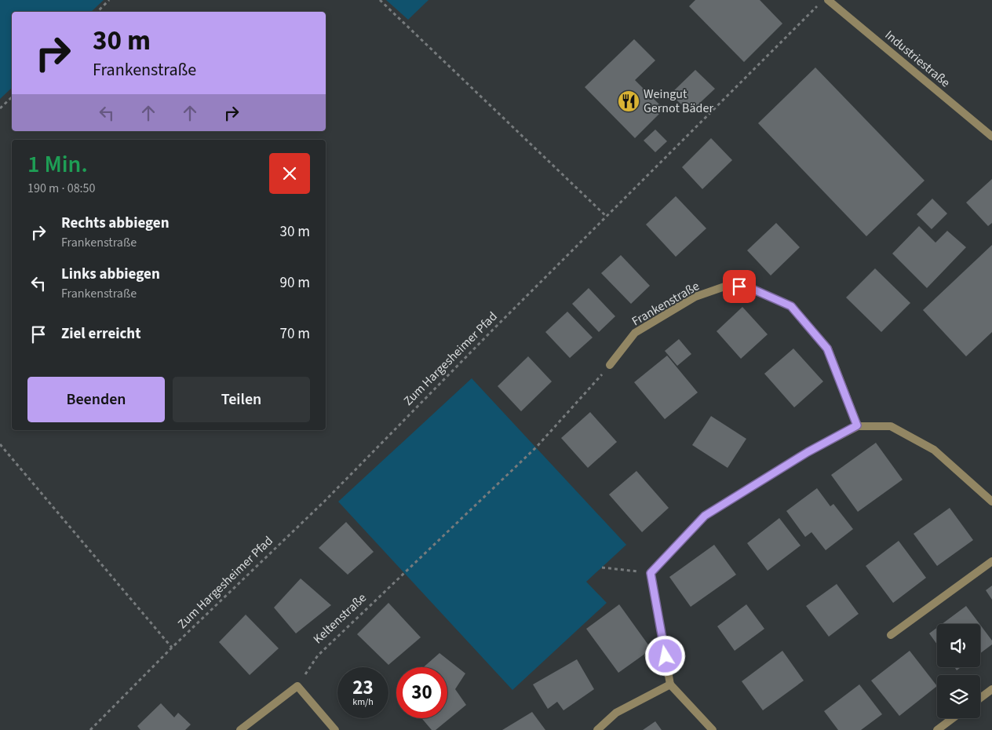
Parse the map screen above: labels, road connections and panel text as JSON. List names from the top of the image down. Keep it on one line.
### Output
{"streets":{"street":["Industriestraße","Frankenstraße"],"path":["Zum Hargesheimer Pfad","Keltenstraße"]},"crossings":[["Frankenstraße","Keltenstraße"]],"places":{"restaurant":["Weingut Gernot Bäder"]},"page":{"turn":["30 m","Frankenstraße"],"heading":["1 Min.","190 m · 08:50"],"list":[{"name":"Rechts abbiegen","note":"Frankenstraße","value":"30 m"},{"name":"Links abbiegen","note":"Frankenstraße","value":"90 m"},{"name":"Ziel erreicht","value":"70 m"}],"buttons":["Beenden","Teilen"],"speed":"23 km/h","limit":"30"}}
